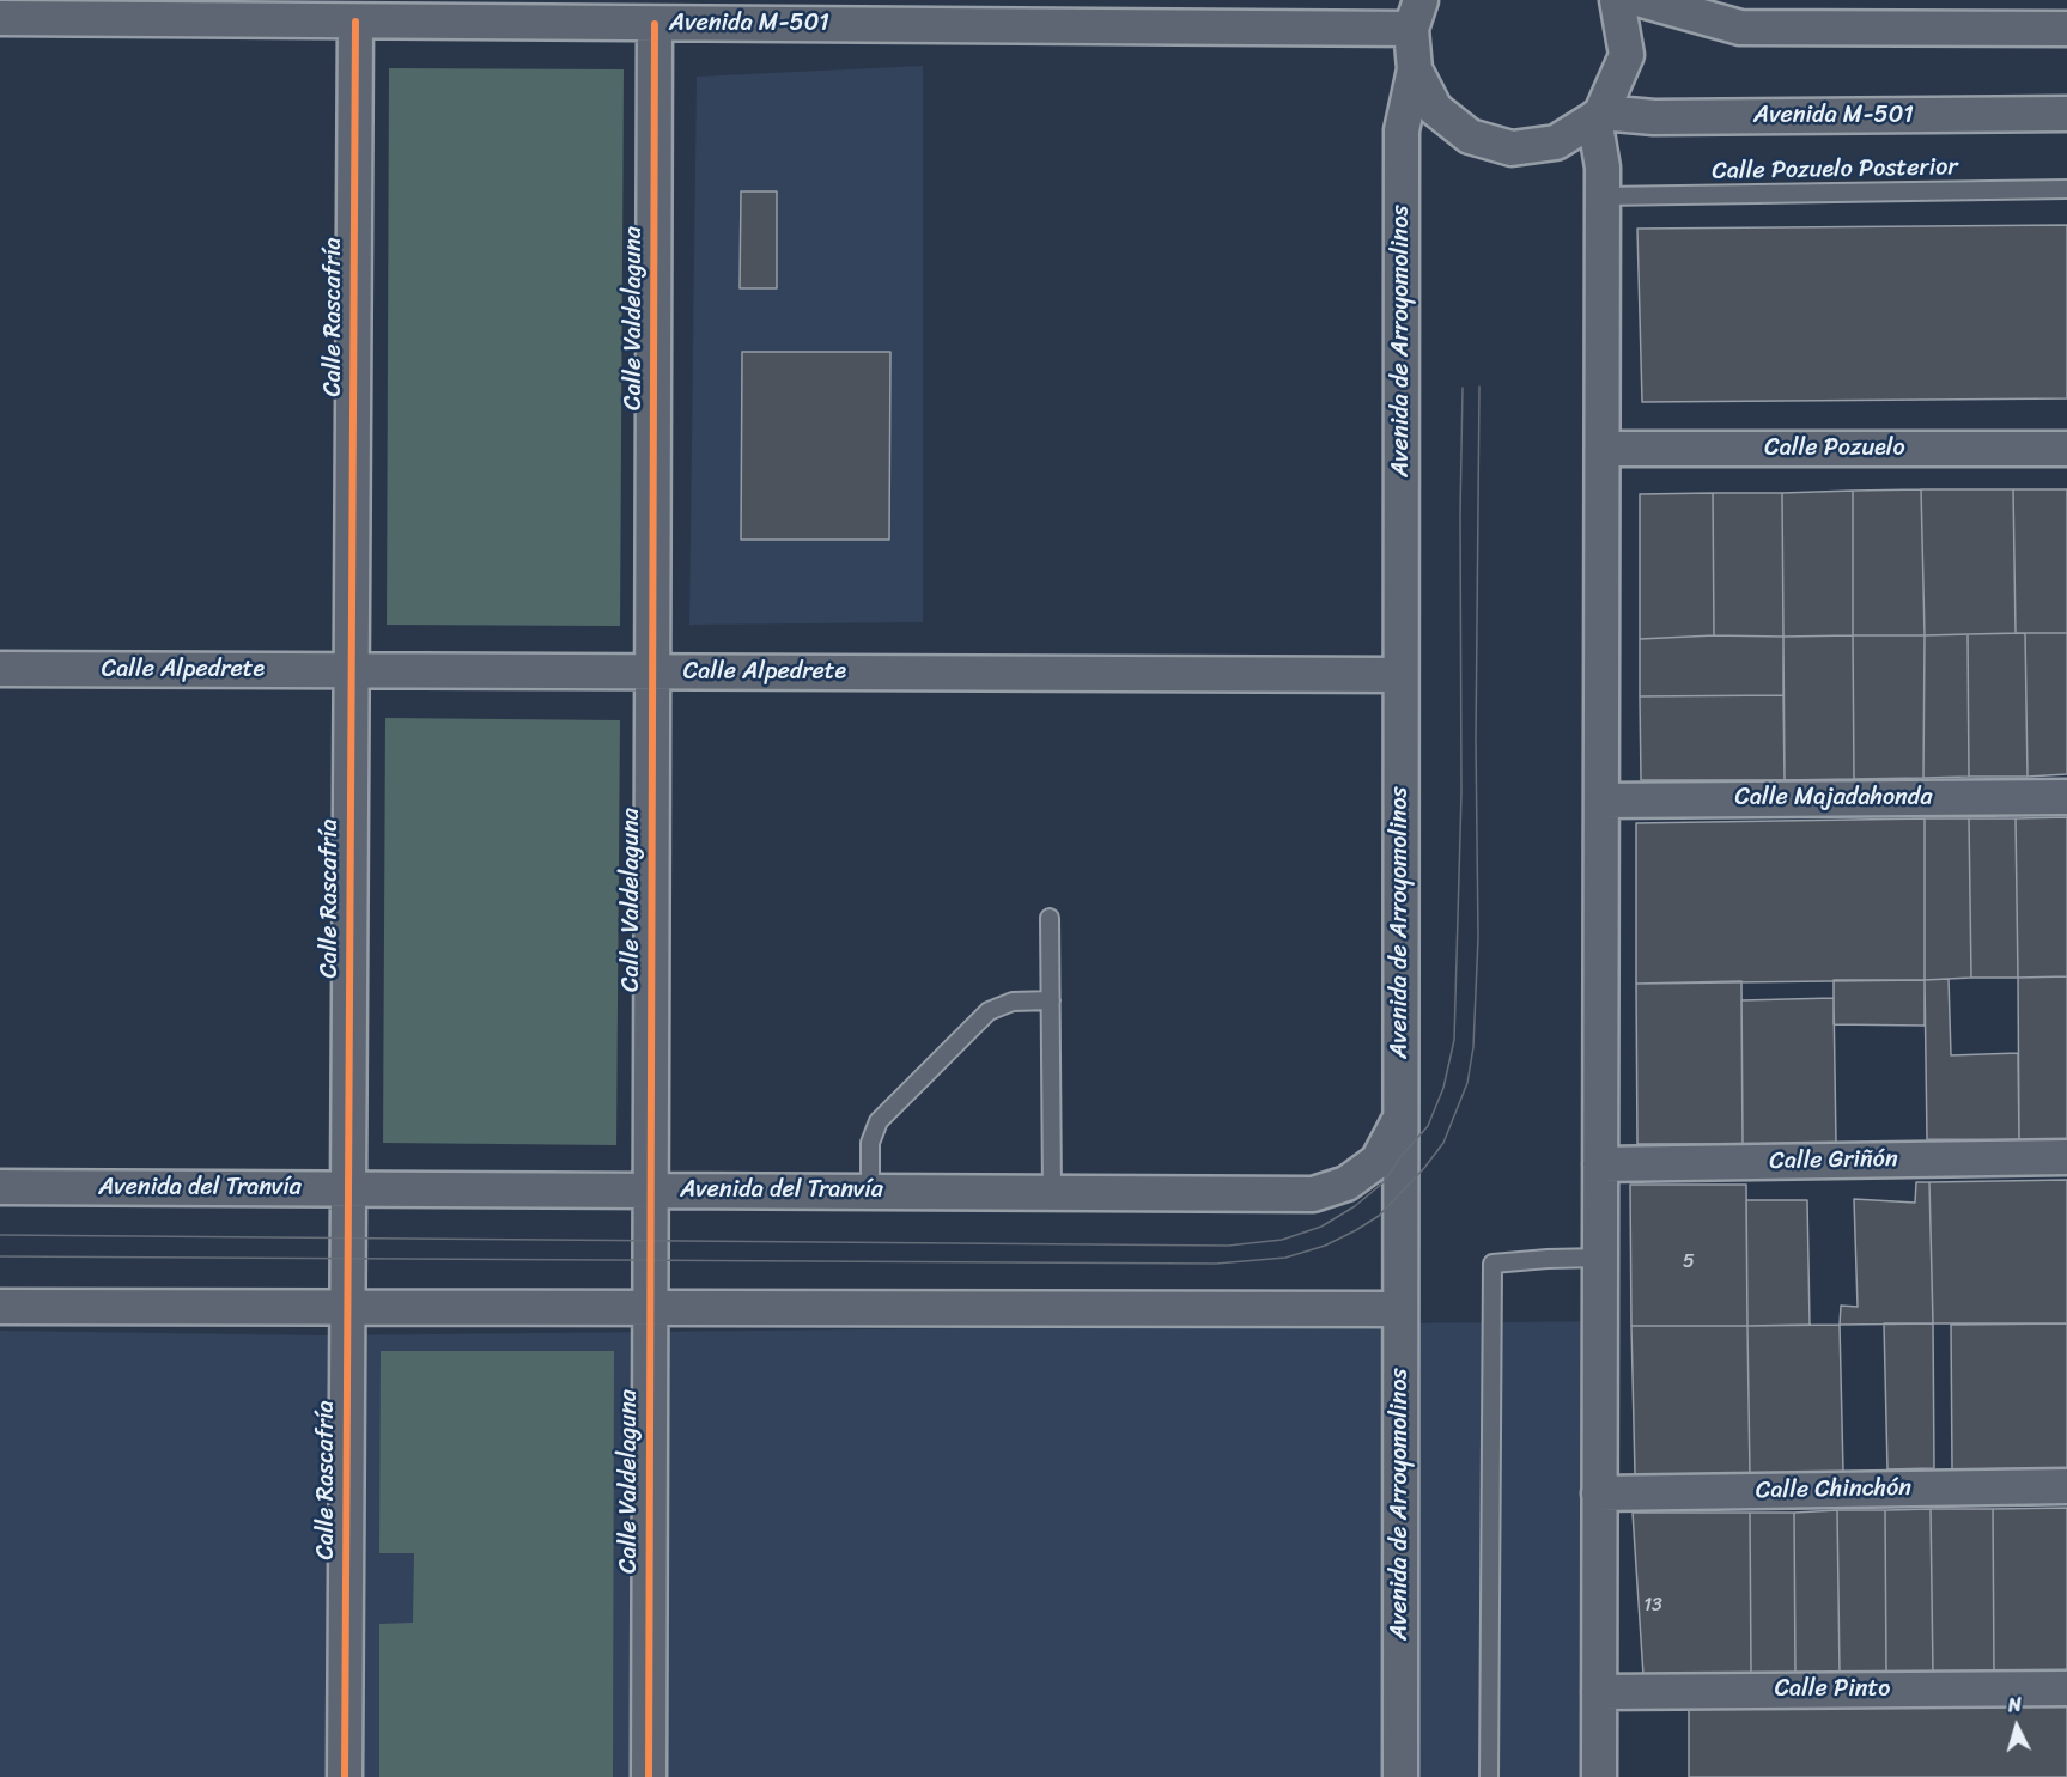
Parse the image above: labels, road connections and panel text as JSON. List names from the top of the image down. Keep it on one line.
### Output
{"streets":{"street":["Avenida M-501","Calle Rascafría","Calle Valdelaguna","Avenida de Arroyomolinos","Calle Pozuelo","Calle Alpedrete","Calle Majadahonda","Calle Griñón","Avenida del Tranvía","Calle Chinchón","Calle Pinto"],"lane":["Calle Pozuelo Posterior"]},"crossings":[["Avenida M-501","Calle Rascafría"],["Avenida M-501","Calle Valdelaguna"],["Calle Rascafría","Calle Alpedrete"],["Calle Rascafría","Avenida del Tranvía"],["Calle Valdelaguna","Calle Alpedrete"],["Calle Valdelaguna","Avenida del Tranvía"],["Avenida de Arroyomolinos","Calle Alpedrete"],["Avenida de Arroyomolinos","Avenida del Tranvía"]],"house_numbers":["5","13"],"north":"top"}
